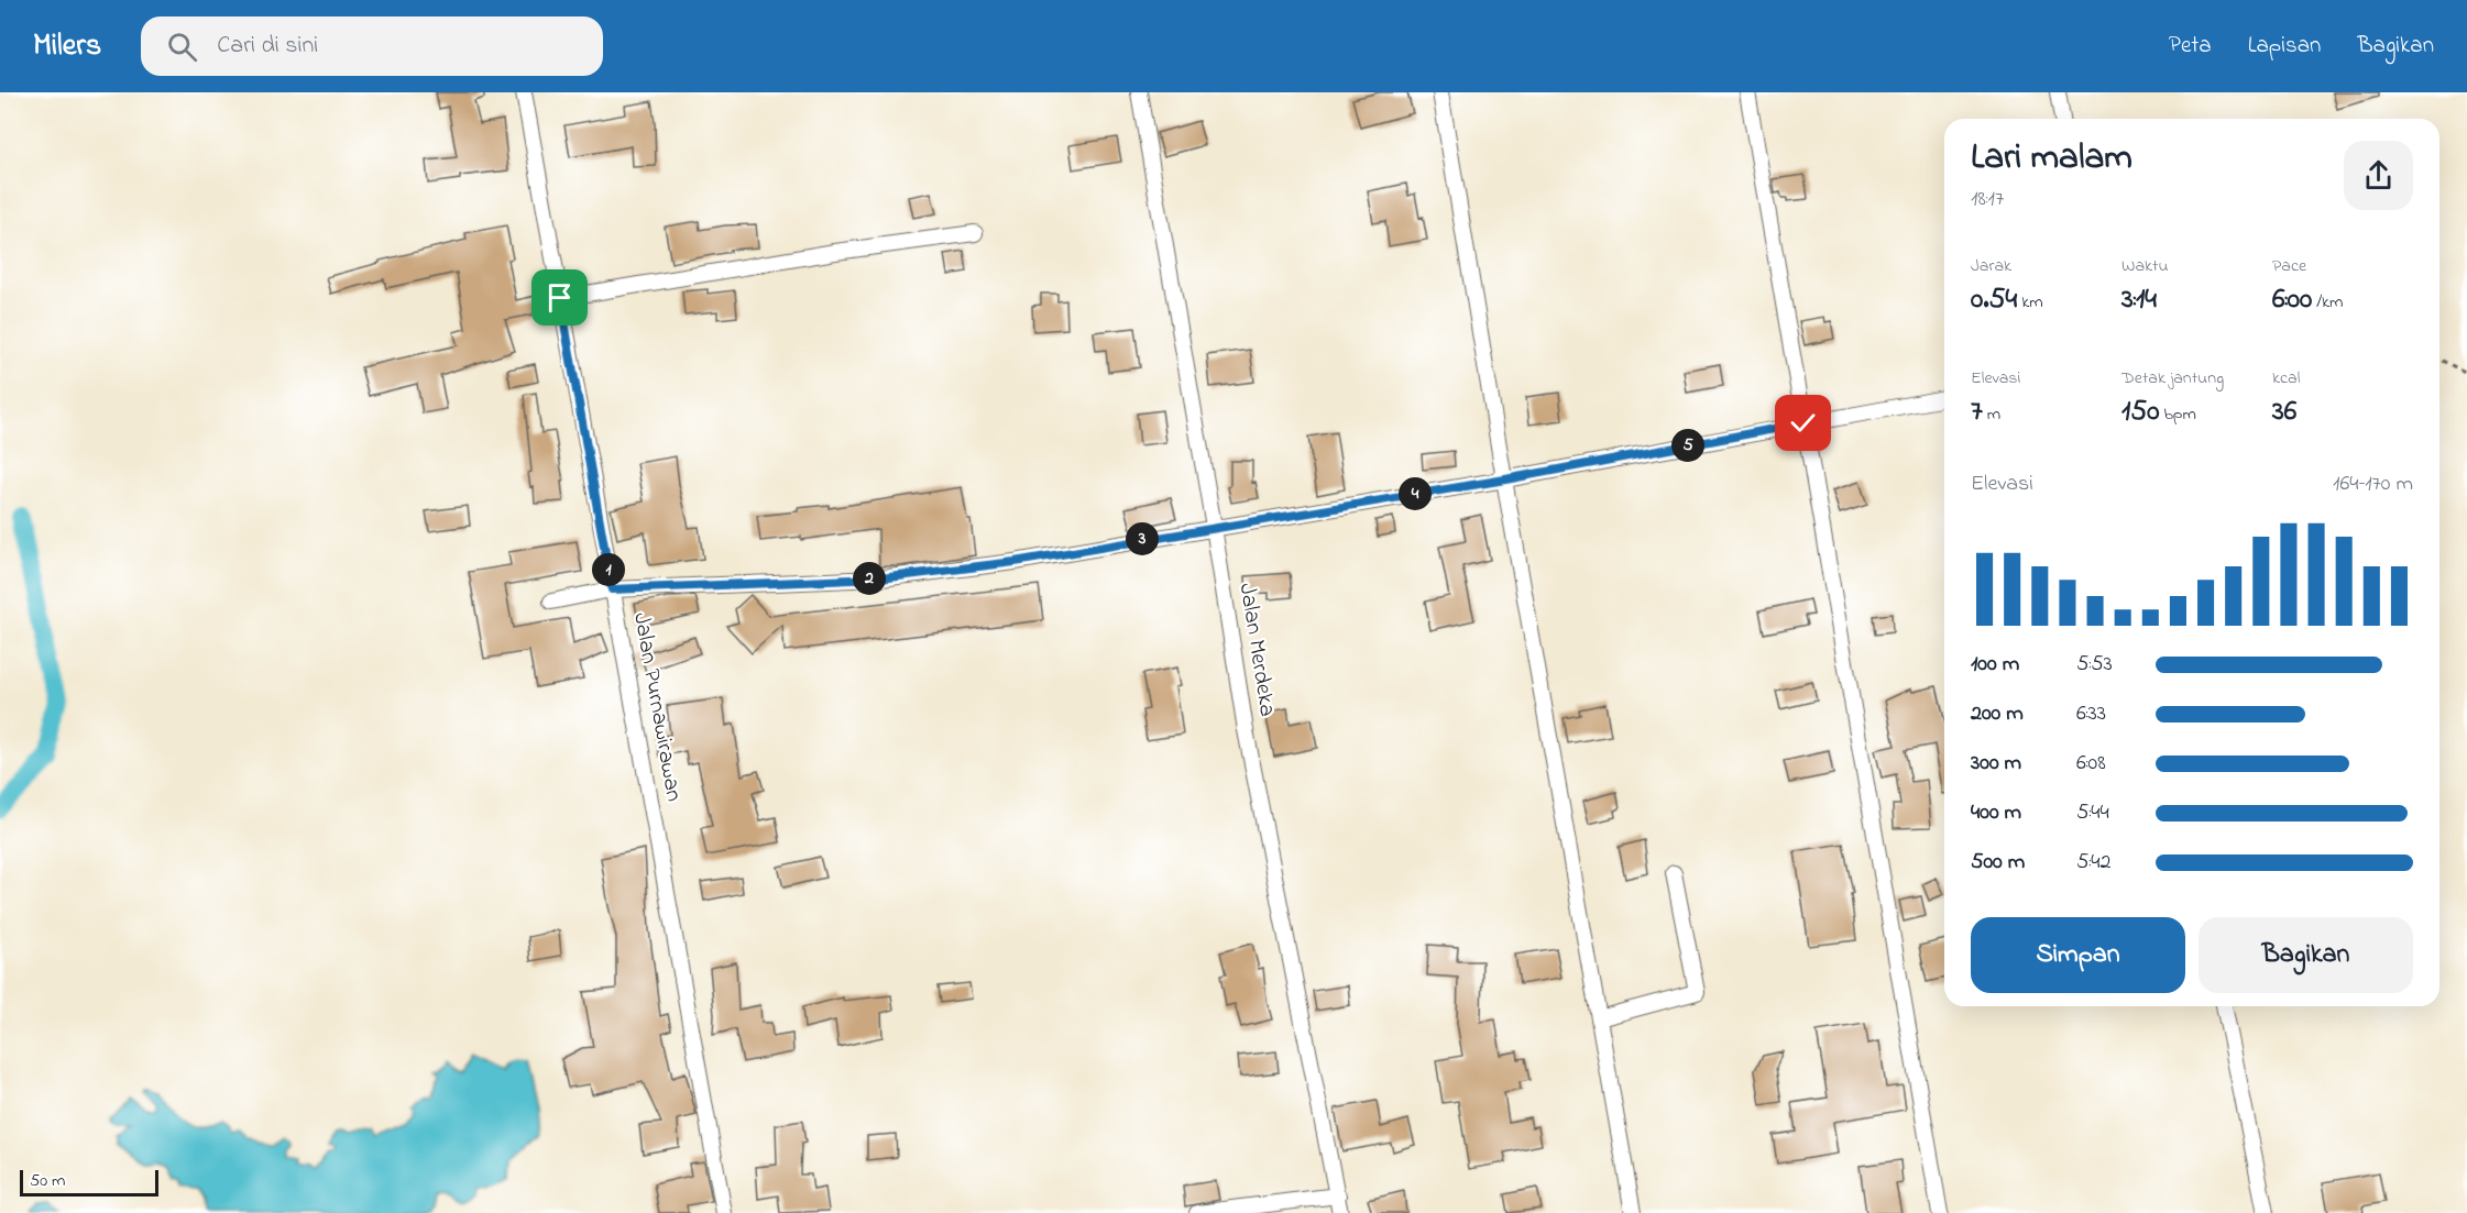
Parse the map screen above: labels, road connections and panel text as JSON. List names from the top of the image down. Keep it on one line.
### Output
{"streets":{"street":["Jalan Merdeka","Jalan Purnawirawan"]},"scale_bar":"50 m","page":{"header":"Milers","search":"Cari di sini","nav":["Peta","Lapisan","Bagikan"],"heading":["Lari malam","18:17"],"stats":[["Jarak","0.54 km"],["Waktu","3:14"],["Pace","6:00 /km"],["Elevasi","7 m"],["Detak jantung","150 bpm"],["kcal","36"]],"pins":["5","4","3","1","2"],"chart":["Elevasi","164–170 m"],"list":[{"name":"100 m","note":"5:53"},{"name":"200 m","note":"6:33"},{"name":"300 m","note":"6:08"},{"name":"400 m","note":"5:44"},{"name":"500 m","note":"5:42"}],"buttons":["Simpan","Bagikan"],"scale":"50 m"}}
